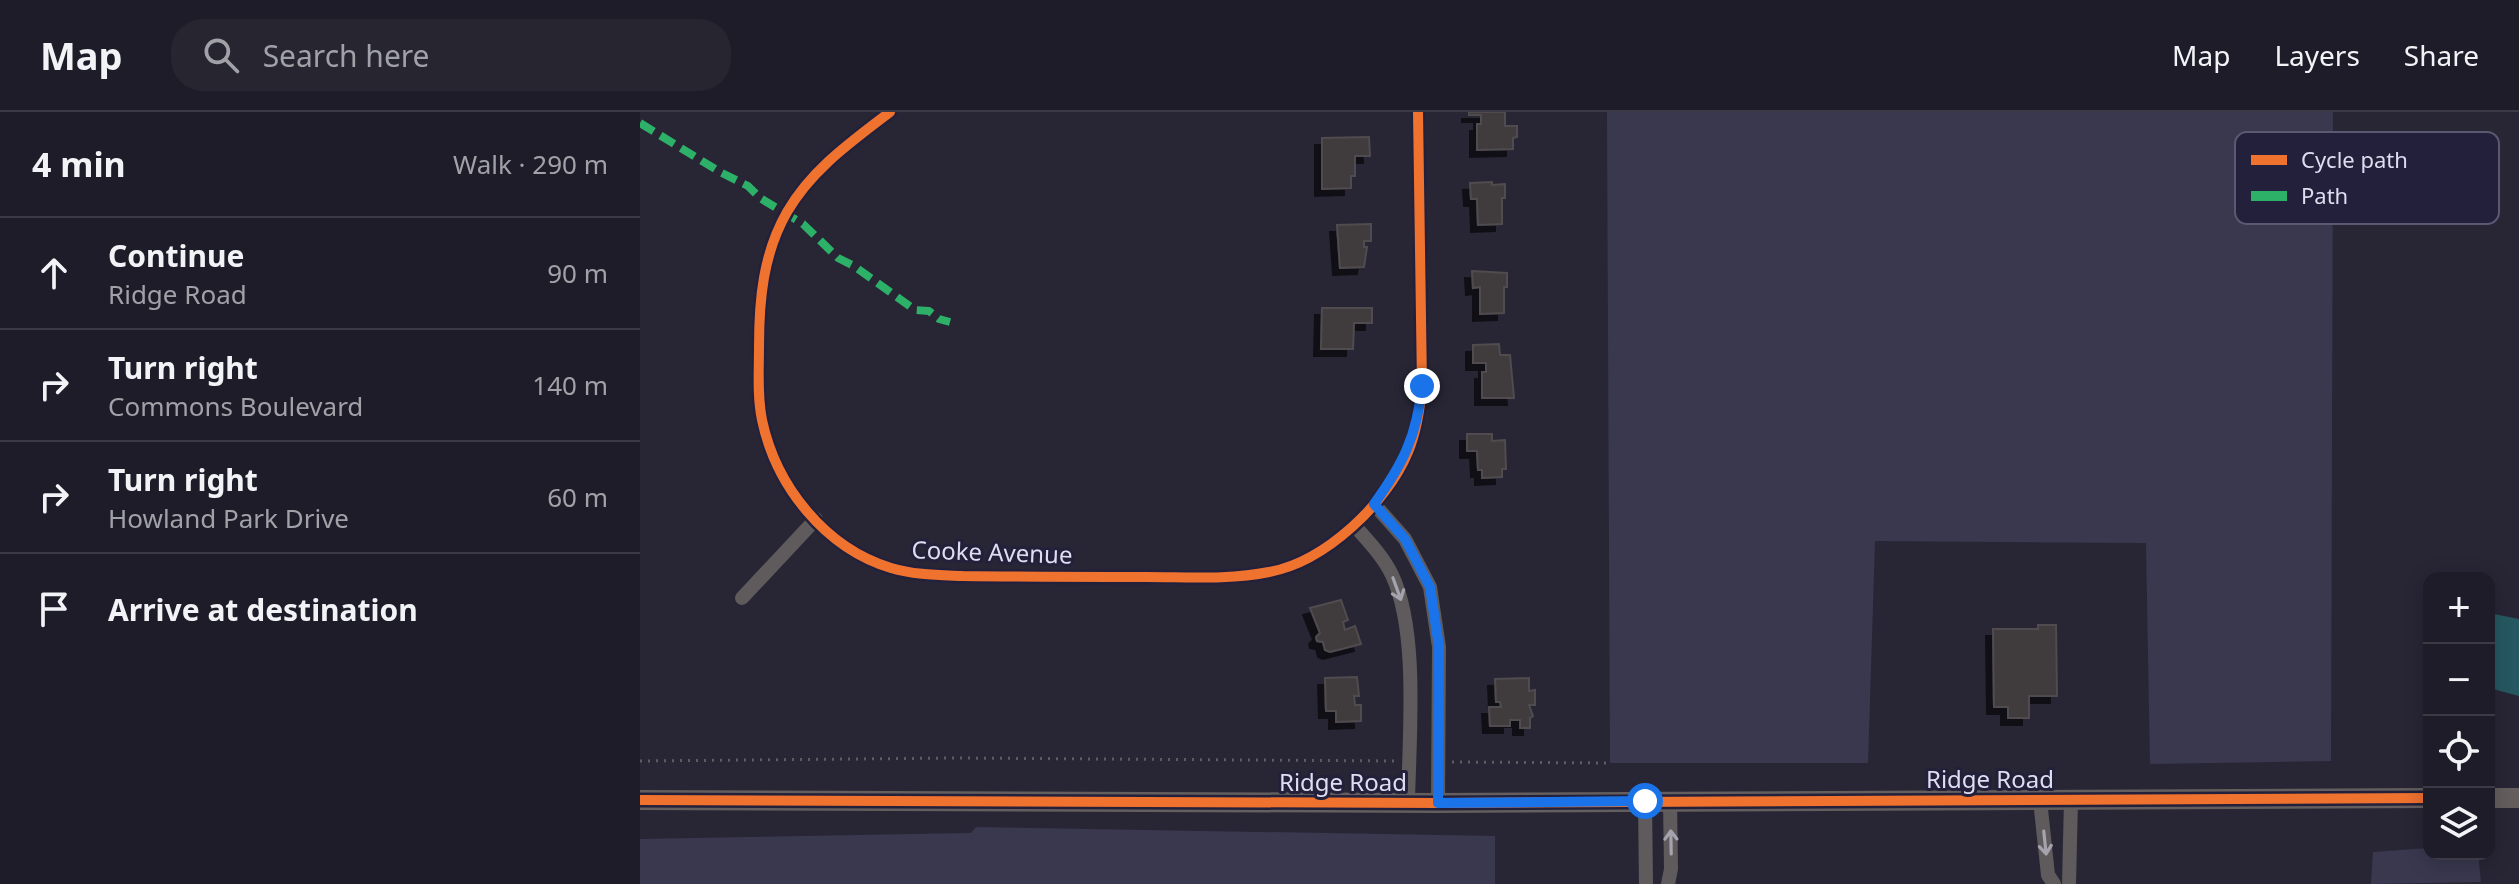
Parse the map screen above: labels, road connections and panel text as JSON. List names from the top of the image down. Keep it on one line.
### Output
{"streets":{"street":["Cooke Avenue","Ridge Road"]},"legend":["Cycle path","Path"],"page":{"header":"Map","search":"Search here","nav":["Map","Layers","Share"],"heading":["4 min","Walk · 290 m"],"list":[["Continue","Ridge Road","90 m"],["Turn right","Commons Boulevard","140 m"],["Turn right","Howland Park Drive","60 m"],"Arrive at destination"],"map_buttons":["+","−"]}}
